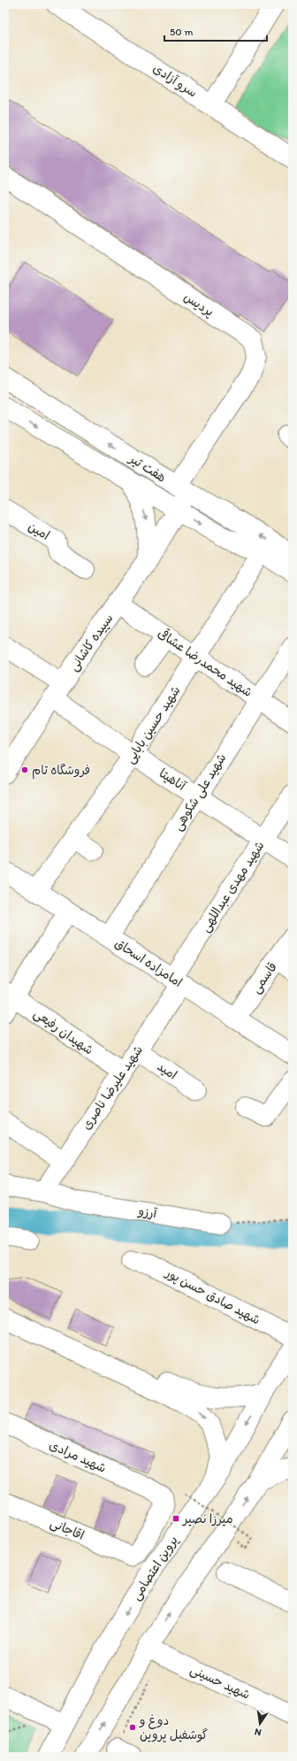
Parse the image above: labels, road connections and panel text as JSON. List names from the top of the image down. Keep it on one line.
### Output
{"streets":{"street":["سرو آزادی","پردیس","هفت تیر","امین","سپیده کاشانی","شهید محمدرضا عشاقی","شهید حسین بابایی","آناهیتا","شهید علی شکوهی","شهید مهدی عبداللهی","امامزاده اسحاق","قاسمی","شهیدان رفیعی","امید","شهید علیرضا ناصری","آرزو","شهید صادق حسن پور","شهید مرادی","اقاجانی","پروین اعتصامی","شهید حسینی"]},"crossings":[["پردیس","هفت تیر"],["پردیس","سپیده کاشانی"],["هفت تیر","سپیده کاشانی"],["هفت تیر","شهید حسین بابایی"],["سپیده کاشانی","شهید محمدرضا عشاقی"],["سپیده کاشانی","آناهیتا"],["شهید محمدرضا عشاقی","شهید حسین بابایی"],["شهید محمدرضا عشاقی","شهید علی شکوهی"],["شهید حسین بابایی","آناهیتا"],["شهید حسین بابایی","امامزاده اسحاق"],["آناهیتا","شهید علی شکوهی"],["آناهیتا","شهید مهدی عبداللهی"],["شهید علی شکوهی","امامزاده اسحاق"],["شهید مهدی عبداللهی","امامزاده اسحاق"],["شهید مهدی عبداللهی","شهید علیرضا ناصری"],["امامزاده اسحاق","قاسمی"],["امامزاده اسحاق","شهید علیرضا ناصری"],["شهیدان رفیعی","شهید علیرضا ناصری"],["امید","شهید علیرضا ناصری"],["شهید علیرضا ناصری","آرزو"],["شهید مرادی","اقاجانی"]],"places":{"other":["فروشگاه تام","دوغ و گوشفیل پروین"],"transit":["میرزا نصیر"]},"scale_bar":"50 m","north":"bottom"}
